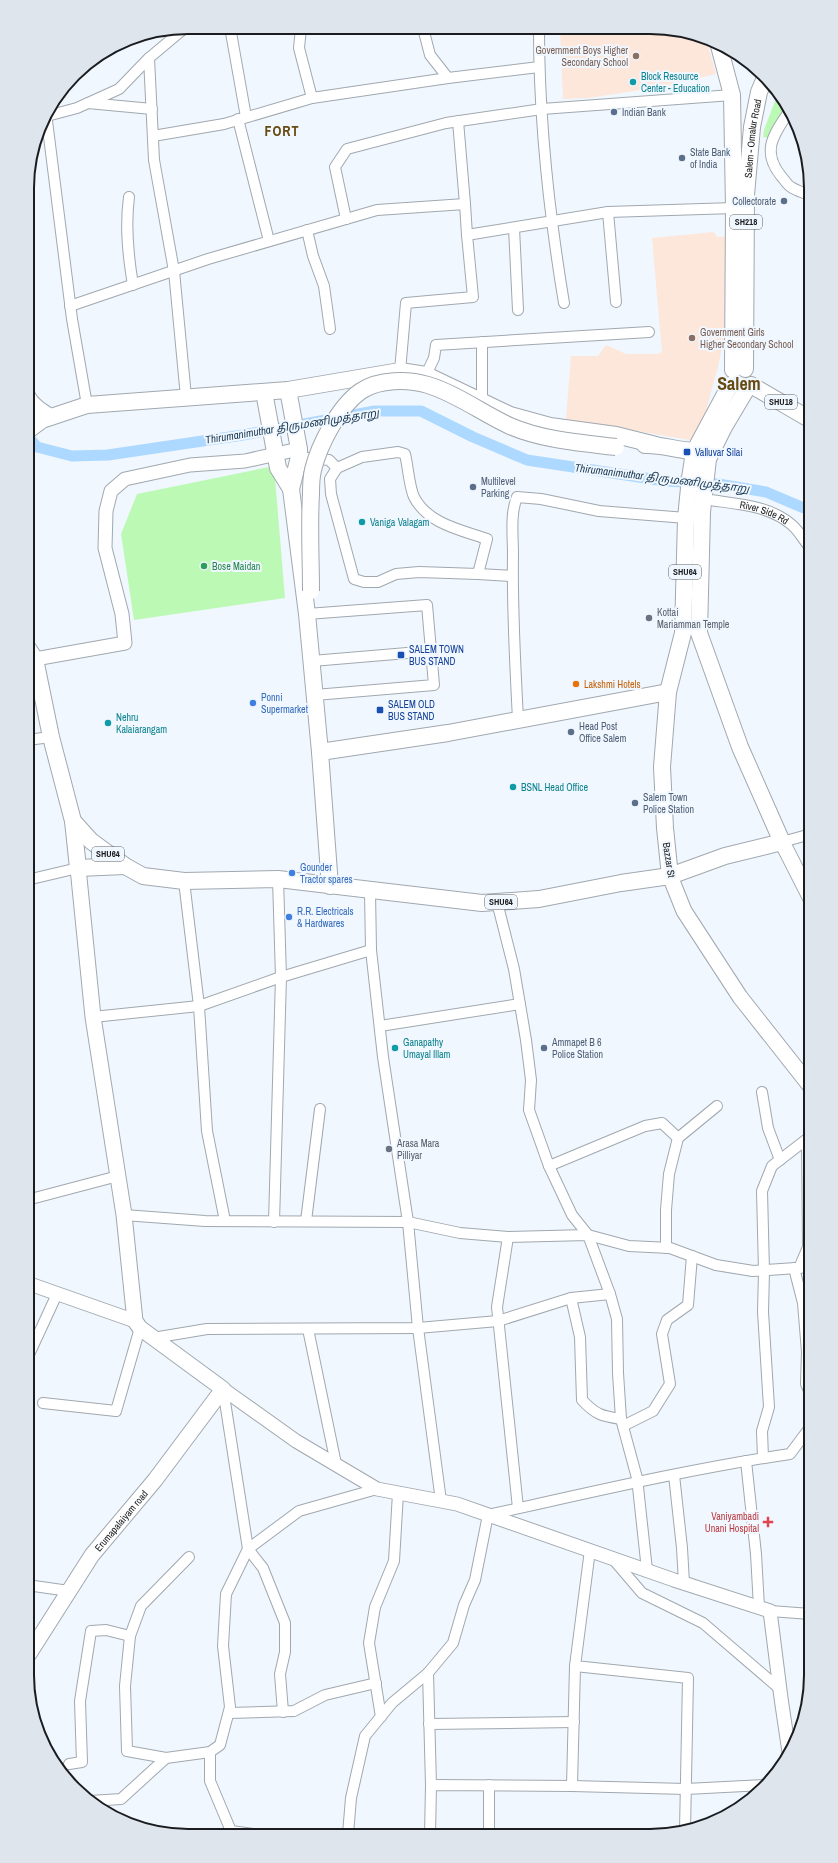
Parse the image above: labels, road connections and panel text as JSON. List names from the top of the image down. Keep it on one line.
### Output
{"streets":{"main road":["Salem - Omalur Road","SH218","SHU18","SHU64","Bazzar St","Erumapalaiyam road"],"street":["River Side Rd"]},"crossings":[["Salem - Omalur Road","SHU64"],["River Side Rd","SHU64"],["SHU64","Bazzar St"]],"districts":["FORT","Salem"],"water":["Thirumanimuthar திருமணிமுத்தாறு"],"places":{"other":["Government Boys Higher Secondary School","Block Resource Center - Education","Indian Bank","State Bank of India","Collectorate","Government Girls Higher Secondary School","Multilevel Parking","Vaniga Valagam","Bose Maidan","Kottai Mariamman Temple","Lakshmi Hotels","Ponni Supermarket","Nehru Kalaiarangam","Head Post Office Salem","BSNL Head Office","Salem Town Police Station","Gounder Tractor spares","R.R. Electricals & Hardwares","Ganapathy Umayal Illam","Ammapet B 6 Police Station","Arasa Mara Pilliyar"],"transit":["Valluvar Silai","SALEM TOWN BUS STAND","SALEM OLD BUS STAND"],"health":["Vaniyambadi Unani Hospital"]}}
